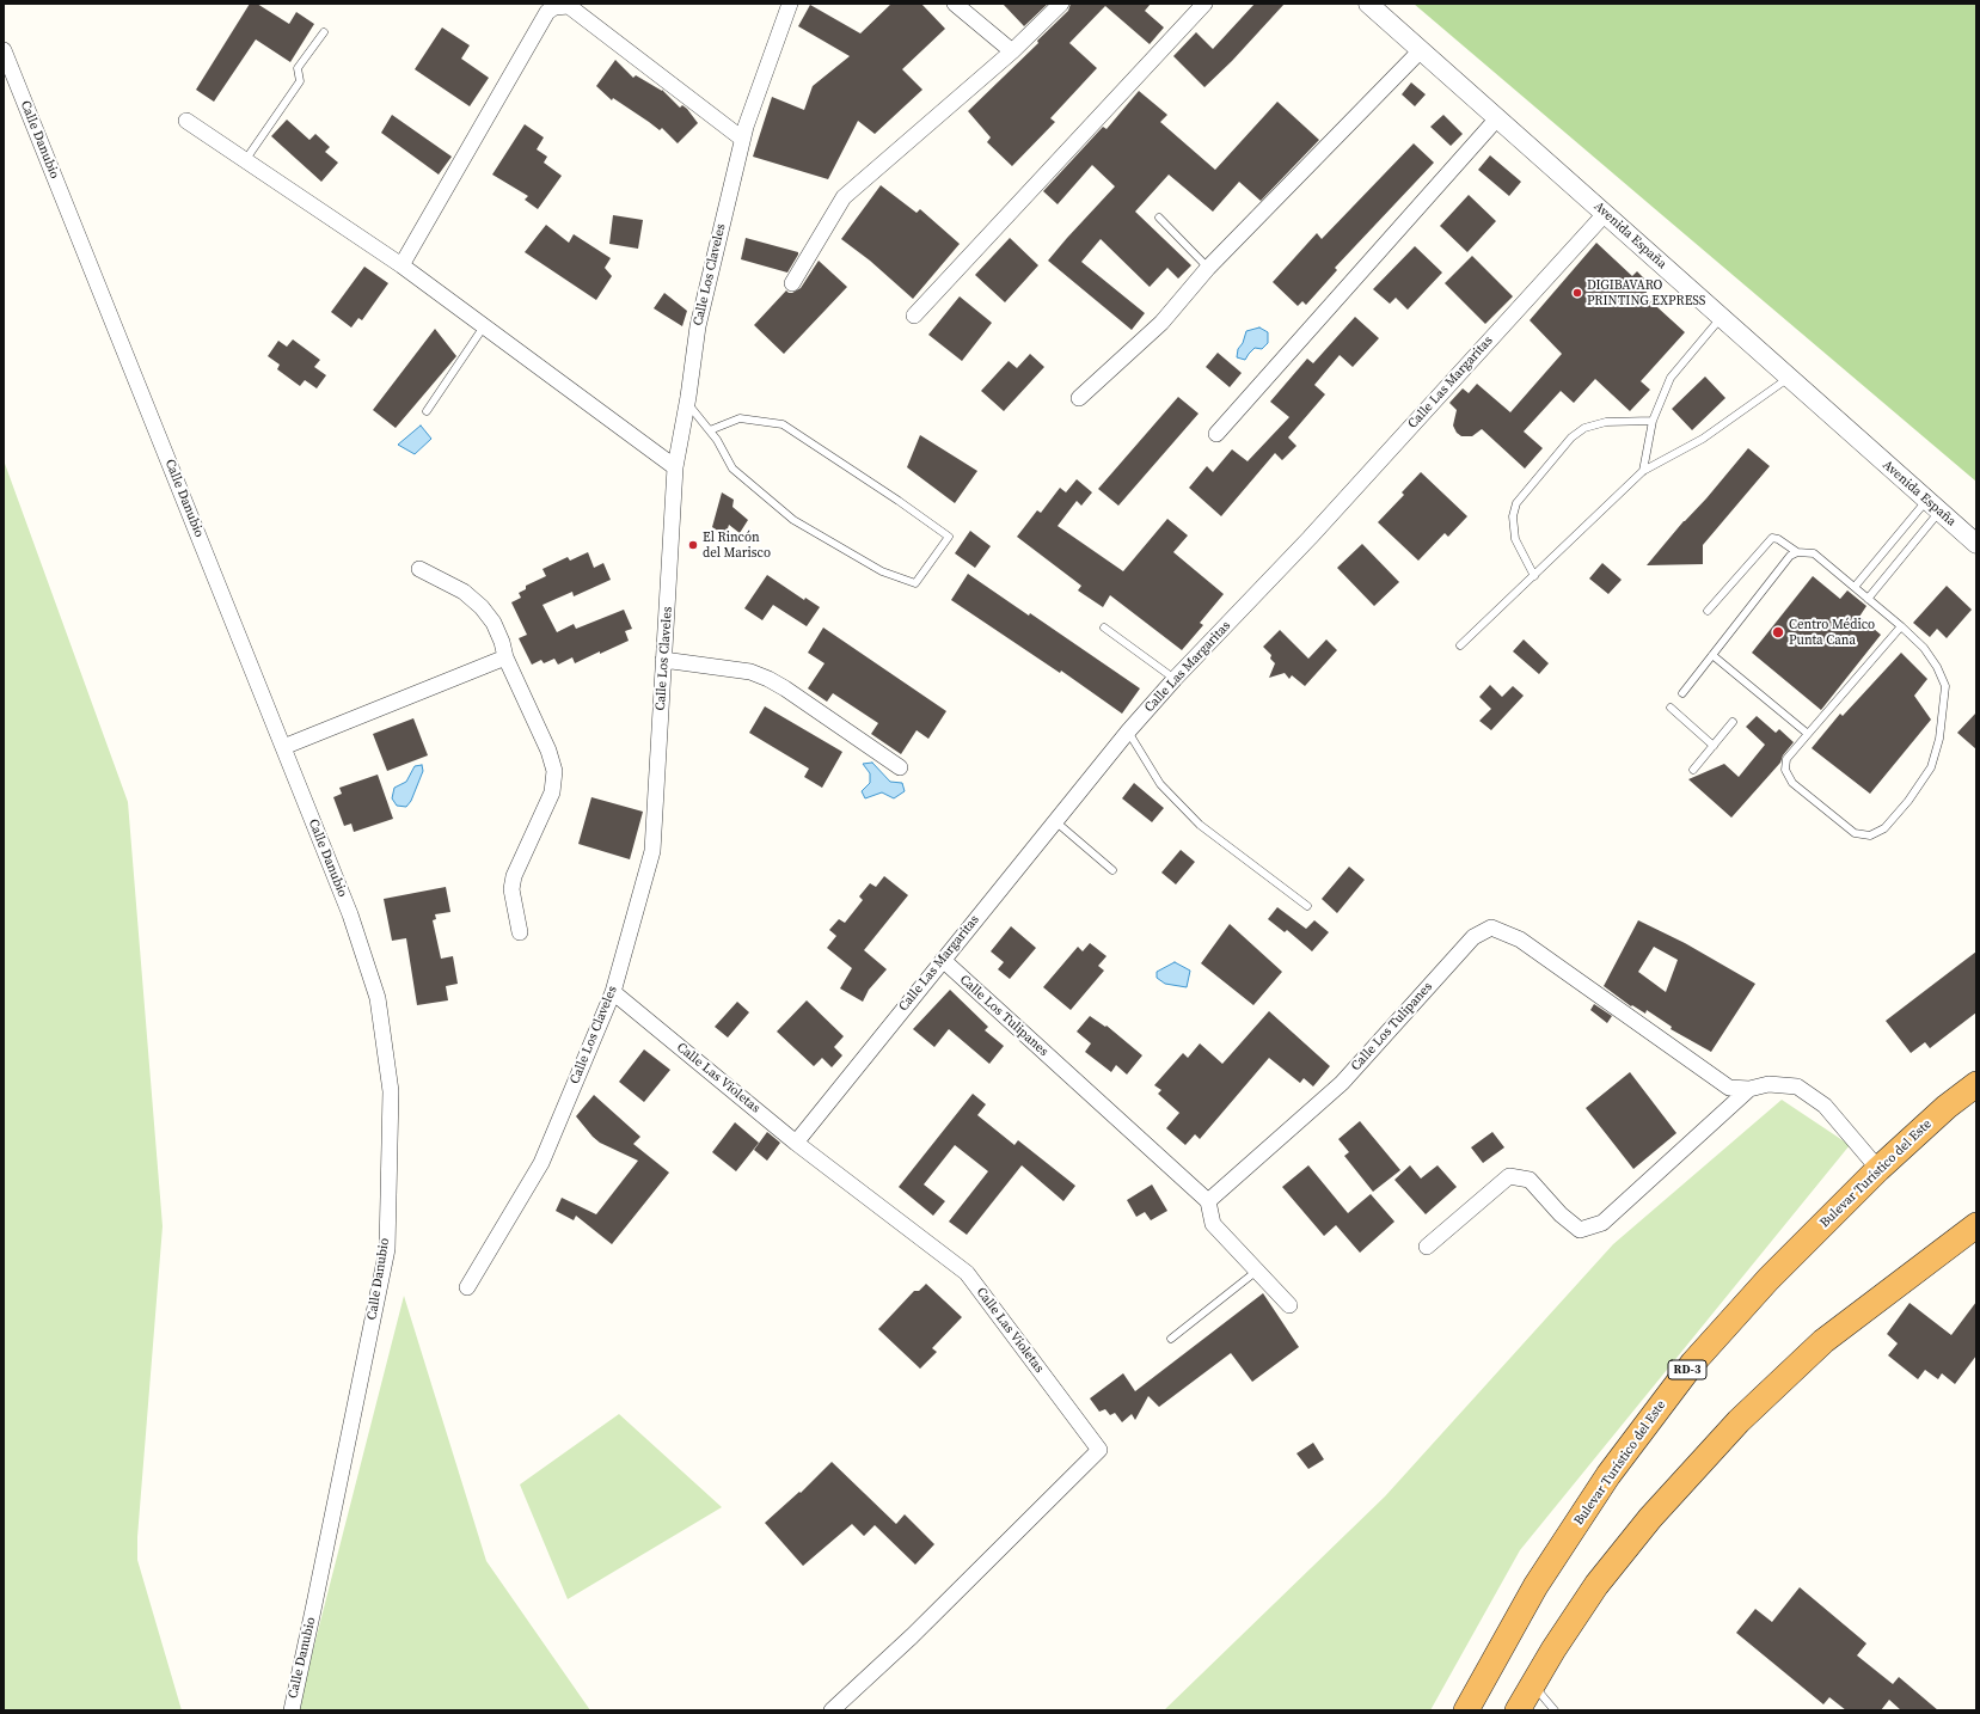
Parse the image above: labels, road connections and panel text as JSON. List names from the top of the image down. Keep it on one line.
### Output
{"streets":{"highway":["Bulevar Turístico del Este","RD-3"],"street":["Calle Danubio","Avenida España","Calle Los Claveles","Calle Las Margaritas","Calle Los Tulipanes","Calle Las Violetas"]},"crossings":[["Avenida España","Calle Las Margaritas"],["Calle Los Claveles","Calle Las Violetas"],["Calle Las Margaritas","Calle Los Tulipanes"],["Calle Las Margaritas","Calle Las Violetas"],["Calle Los Tulipanes","Bulevar Turístico del Este"]],"places":["DIGIBAVARO PRINTING EXPRESS","El Rincón del Marisco","Centro Médico Punta Cana"]}
